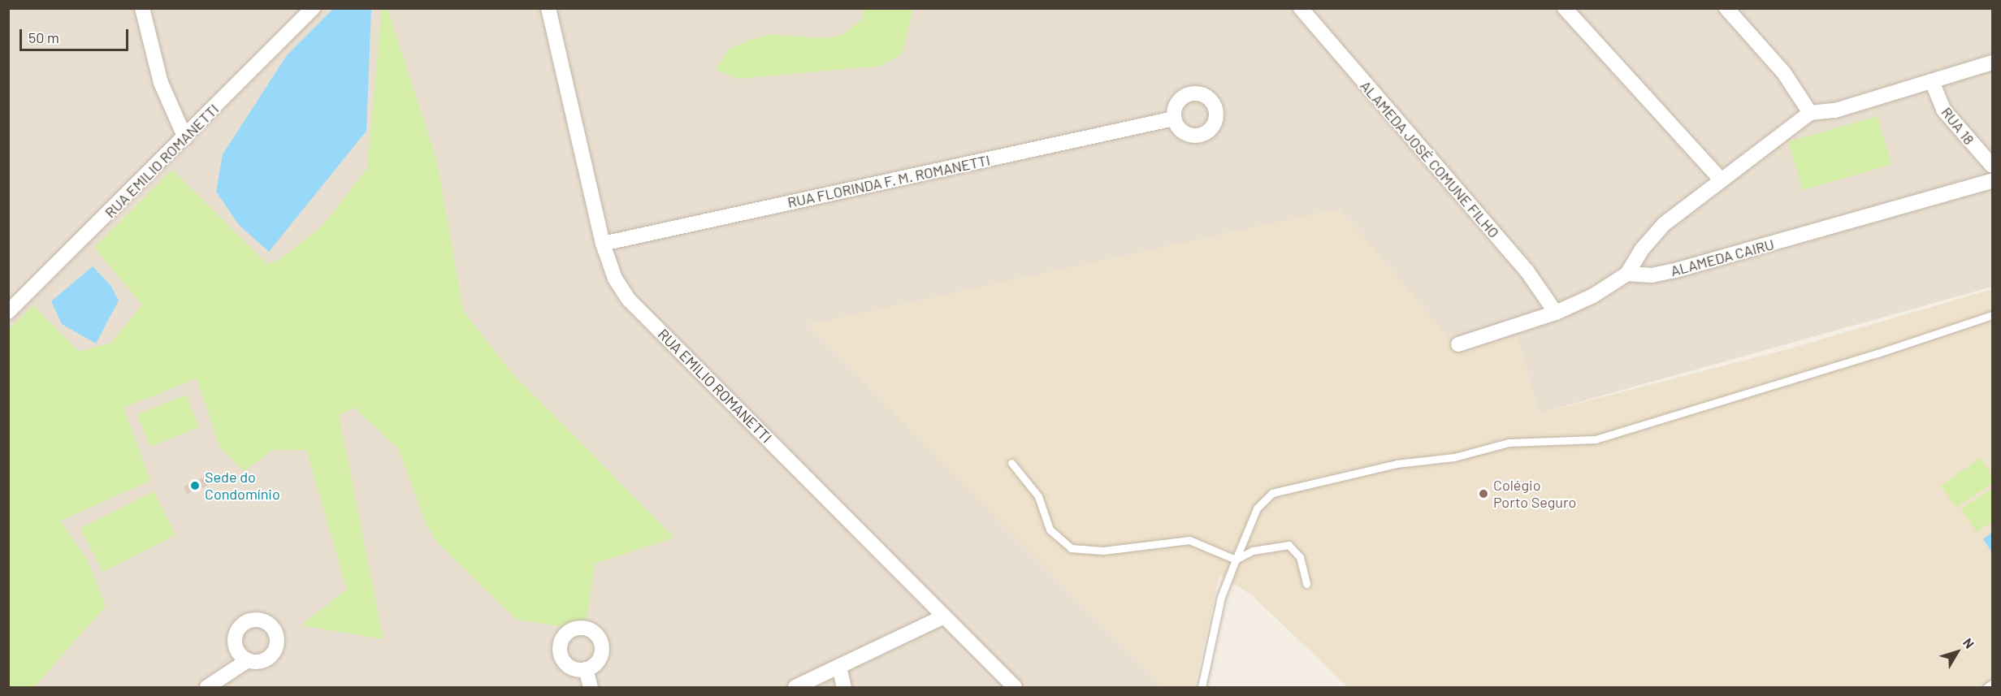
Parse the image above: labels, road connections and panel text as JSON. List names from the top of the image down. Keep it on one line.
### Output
{"streets":{"street":["RUA 18","ALAMEDA JOSÉ COMUNE FILHO","RUA EMILIO ROMANETTI","RUA FLORINDA F. M. ROMANETTI","ALAMEDA CAIRU"]},"crossings":[["RUA EMILIO ROMANETTI","RUA FLORINDA F. M. ROMANETTI"]],"places":["Sede do Condomínio","Colégio Porto Seguro"],"scale_bar":"50 m","north":"top right"}
